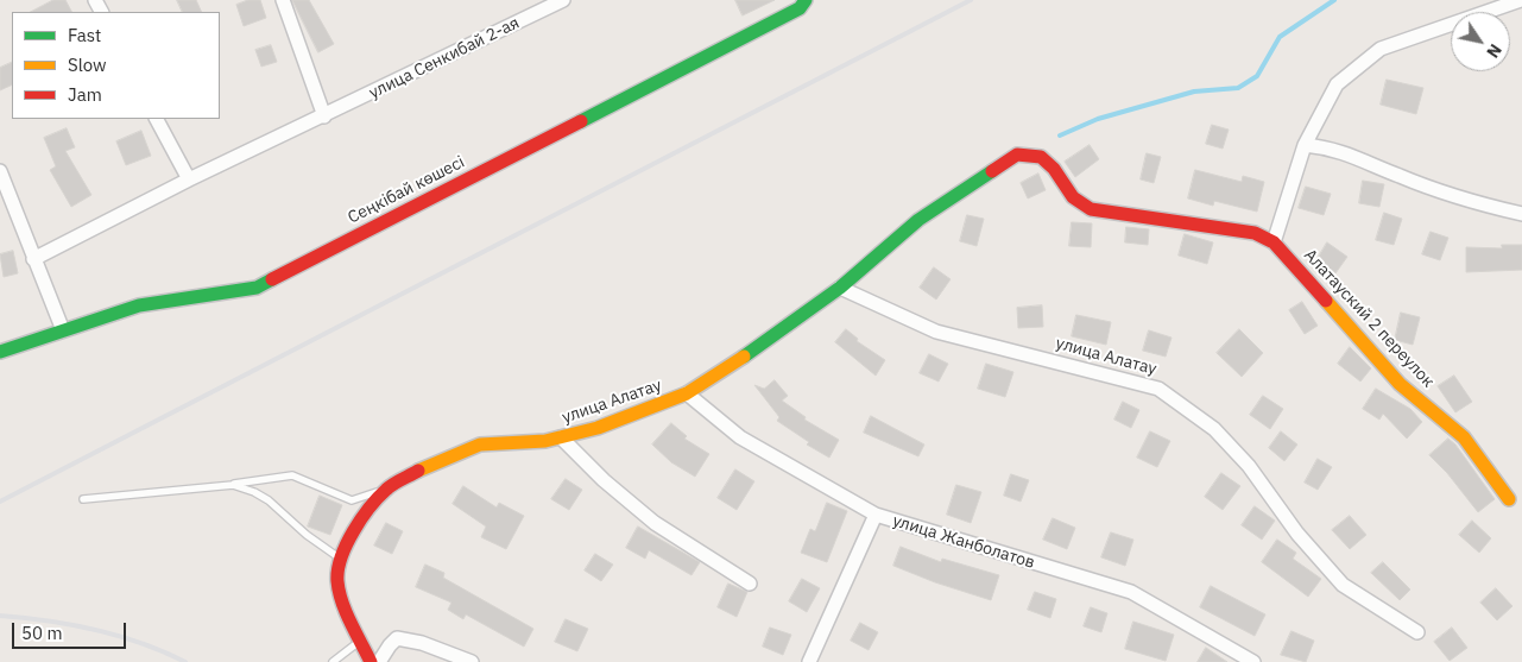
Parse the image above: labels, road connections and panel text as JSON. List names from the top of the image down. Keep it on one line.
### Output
{"streets":{"street":["улица Сенкибай 2-ая","Сеңкібай көшесі","Алатауский 2 переулок","улица Алатау","улица Жанболатов"]},"crossings":[["Алатауский 2 переулок","улица Алатау"],["улица Алатау","улица Жанболатов"]],"legend":["Fast","Slow","Jam"],"scale_bar":"50 m","north":"bottom right"}
